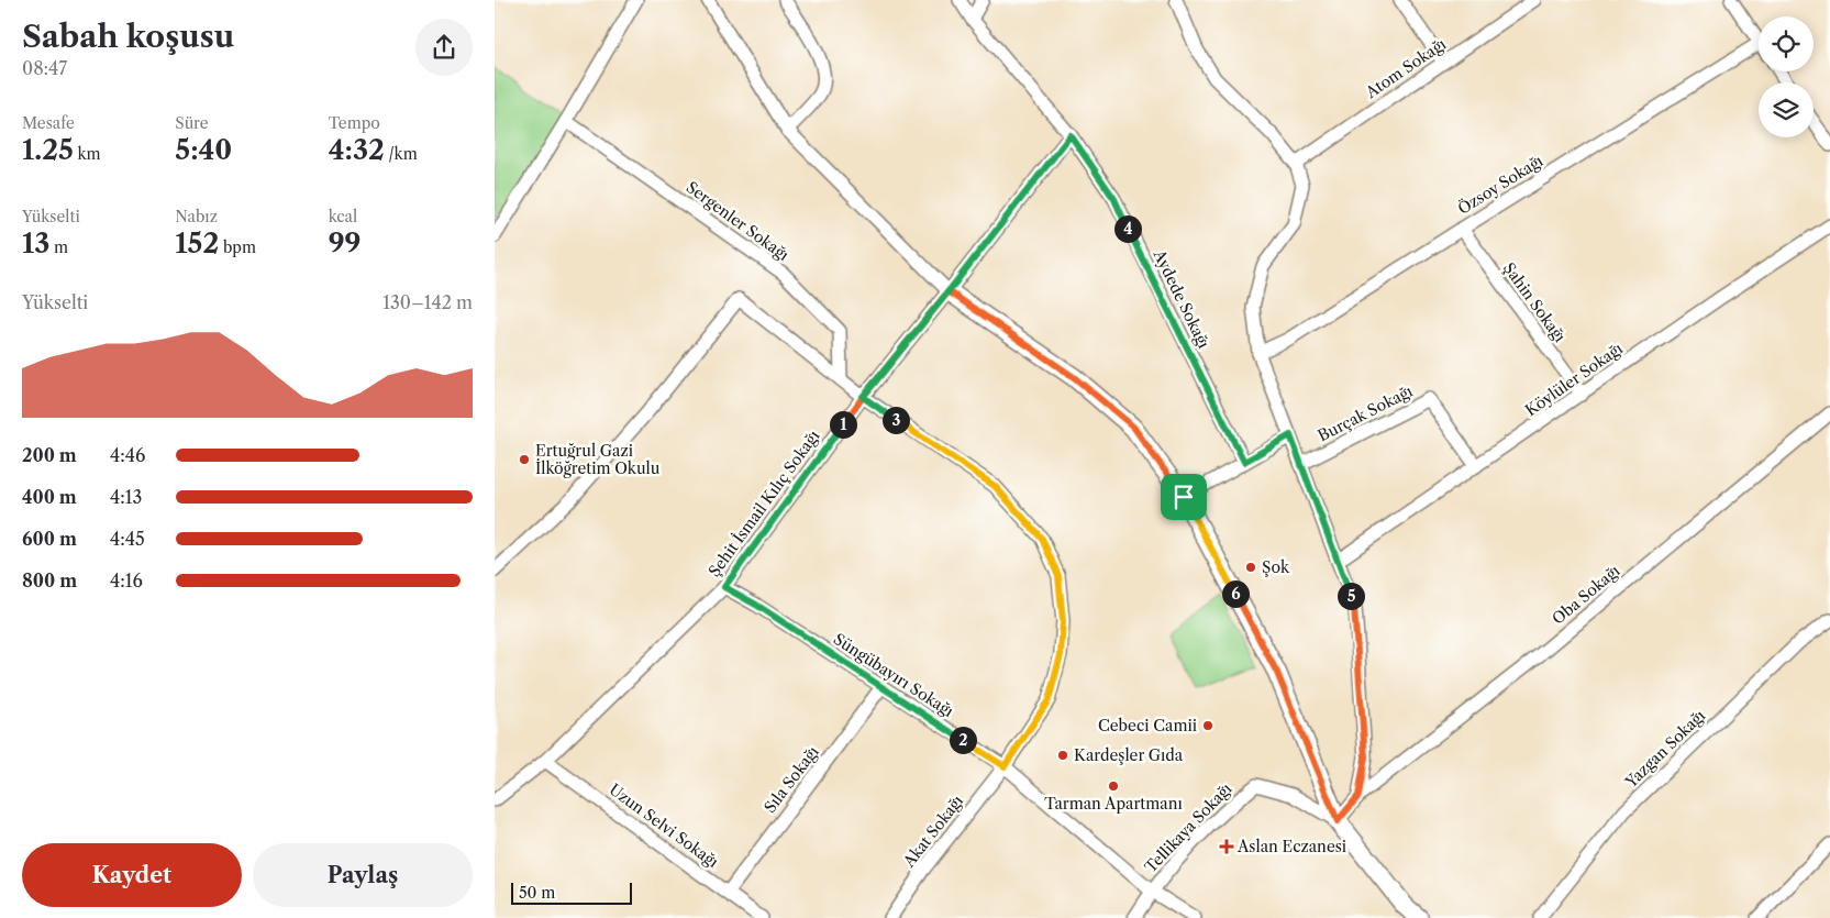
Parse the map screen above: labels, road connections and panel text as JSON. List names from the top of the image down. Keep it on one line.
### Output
{"streets":{"street":["Atom Sokağı","Özsoy Sokağı","Sergenler Sokağı","Aydede Sokağı","Şahin Sokağı","Köylüler Sokağı","Burçak Sokağı","Şehit İsmail Kılıç Sokağı","Oba Sokağı","Süngübayırı Sokağı","Yazgan Sokağı","Sıla Sokağı","Uzun Selvi Sokağı","Tellikaya Sokağı","Akat Sokağı"]},"crossings":[["Özsoy Sokağı","Şahin Sokağı"],["Aydede Sokağı","Şehit İsmail Kılıç Sokağı"],["Şahin Sokağı","Köylüler Sokağı"],["Köylüler Sokağı","Burçak Sokağı"],["Şehit İsmail Kılıç Sokağı","Süngübayırı Sokağı"],["Şehit İsmail Kılıç Sokağı","Uzun Selvi Sokağı"],["Şehit İsmail Kılıç Sokağı","Akat Sokağı"],["Oba Sokağı","Tellikaya Sokağı"],["Süngübayırı Sokağı","Sıla Sokağı"],["Süngübayırı Sokağı","Tellikaya Sokağı"],["Süngübayırı Sokağı","Akat Sokağı"],["Sıla Sokağı","Uzun Selvi Sokağı"]],"places":{"other":["Ertuğrul Gazi İlköğretim Okulu","Şok","Cebeci Camii","Kardeşler Gıda","Tarman Apartmanı"],"health":["Aslan Eczanesi"]},"scale_bar":"50 m","page":{"heading":["Sabah koşusu","08:47"],"stats":[["Mesafe","1.25 km"],["Süre","5:40"],["Tempo","4:32 /km"],["Yükselti","13 m"],["Nabız","152 bpm"],["kcal","99"]],"pins":["4","3","1","6","5","2"],"chart":["Yükselti","130–142 m"],"list":[{"name":"200 m","note":"4:46"},{"name":"400 m","note":"4:13"},{"name":"600 m","note":"4:45"},{"name":"800 m","note":"4:16"}],"buttons":["Kaydet","Paylaş"],"scale":"50 m"}}
